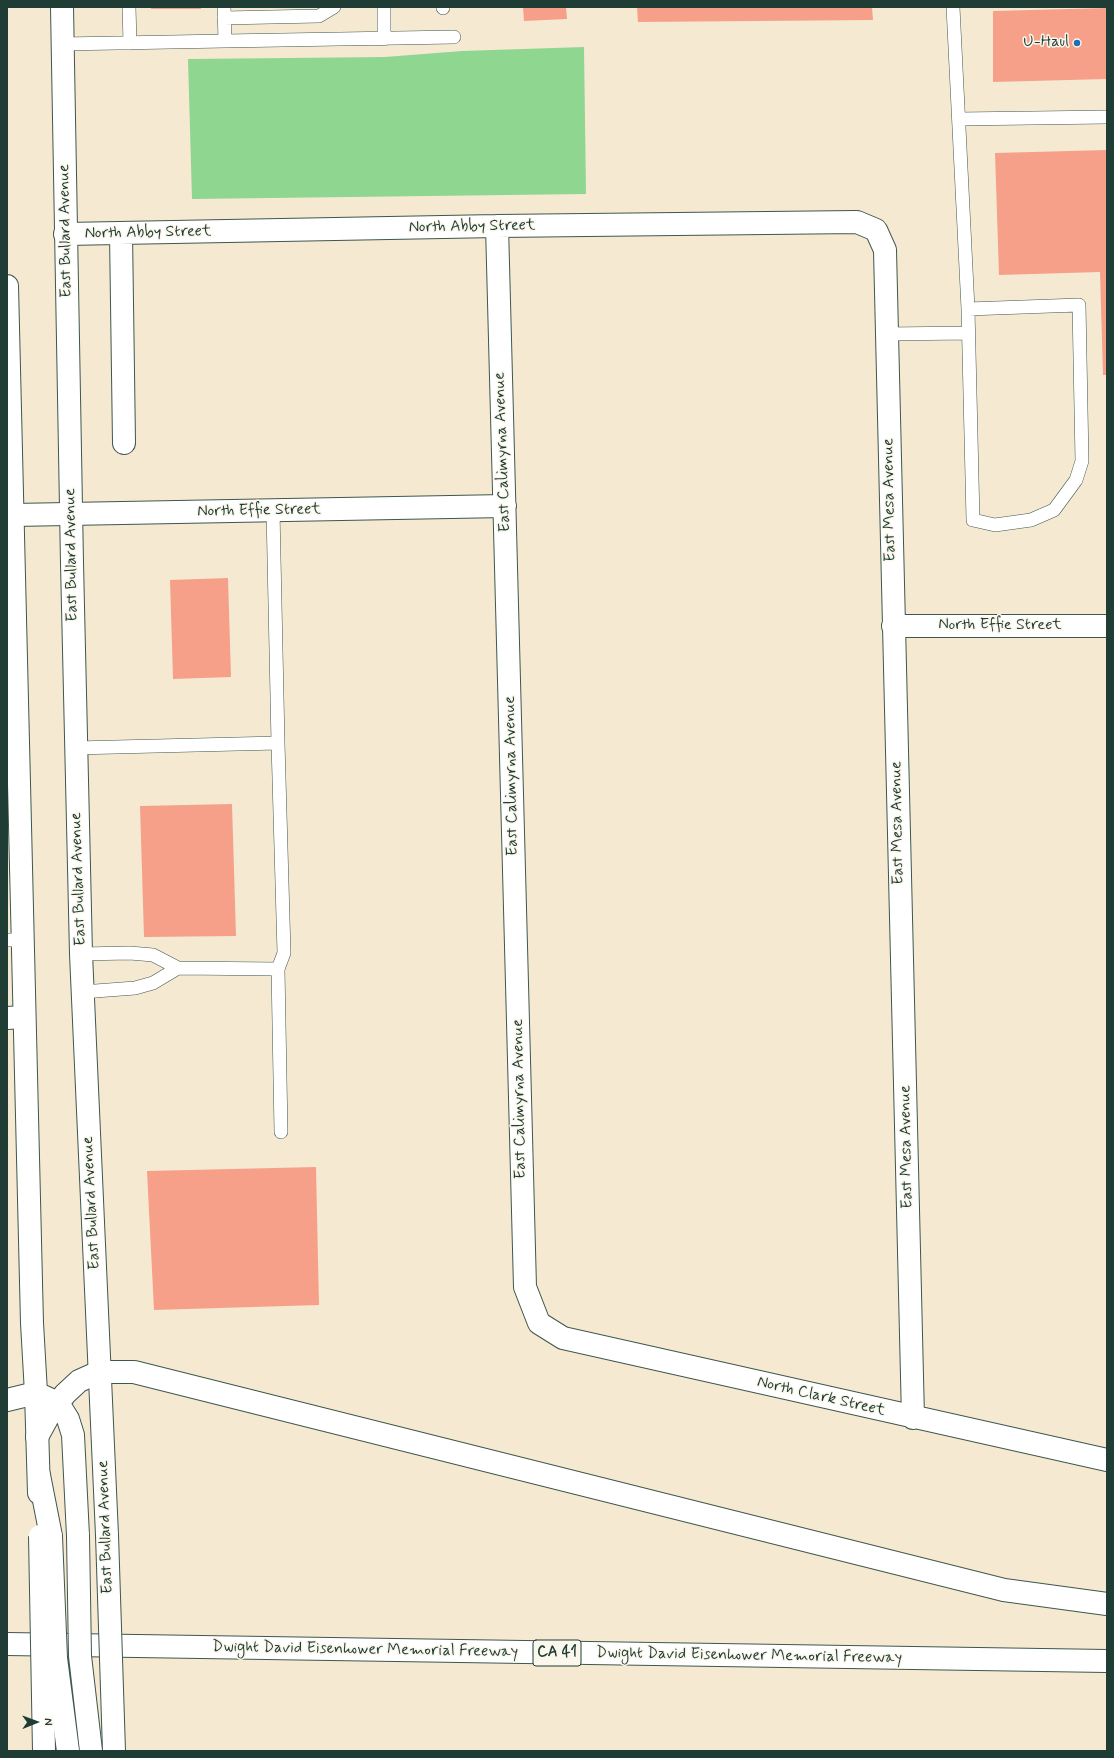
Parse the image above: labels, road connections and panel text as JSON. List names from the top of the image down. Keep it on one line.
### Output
{"streets":{"main road":["North Abby Street","East Bullard Avenue","East Calimyrna Avenue","East Mesa Avenue","North Effie Street","North Clark Street","Dwight David Eisenhower Memorial Freeway","CA 41"]},"crossings":[["North Abby Street","East Bullard Avenue"],["North Abby Street","East Calimyrna Avenue"],["North Abby Street","East Mesa Avenue"],["East Bullard Avenue","North Effie Street"],["East Calimyrna Avenue","North Effie Street"],["East Calimyrna Avenue","North Clark Street"],["East Mesa Avenue","North Effie Street"],["East Mesa Avenue","North Clark Street"]],"places":["U-Haul"],"north":"right"}
